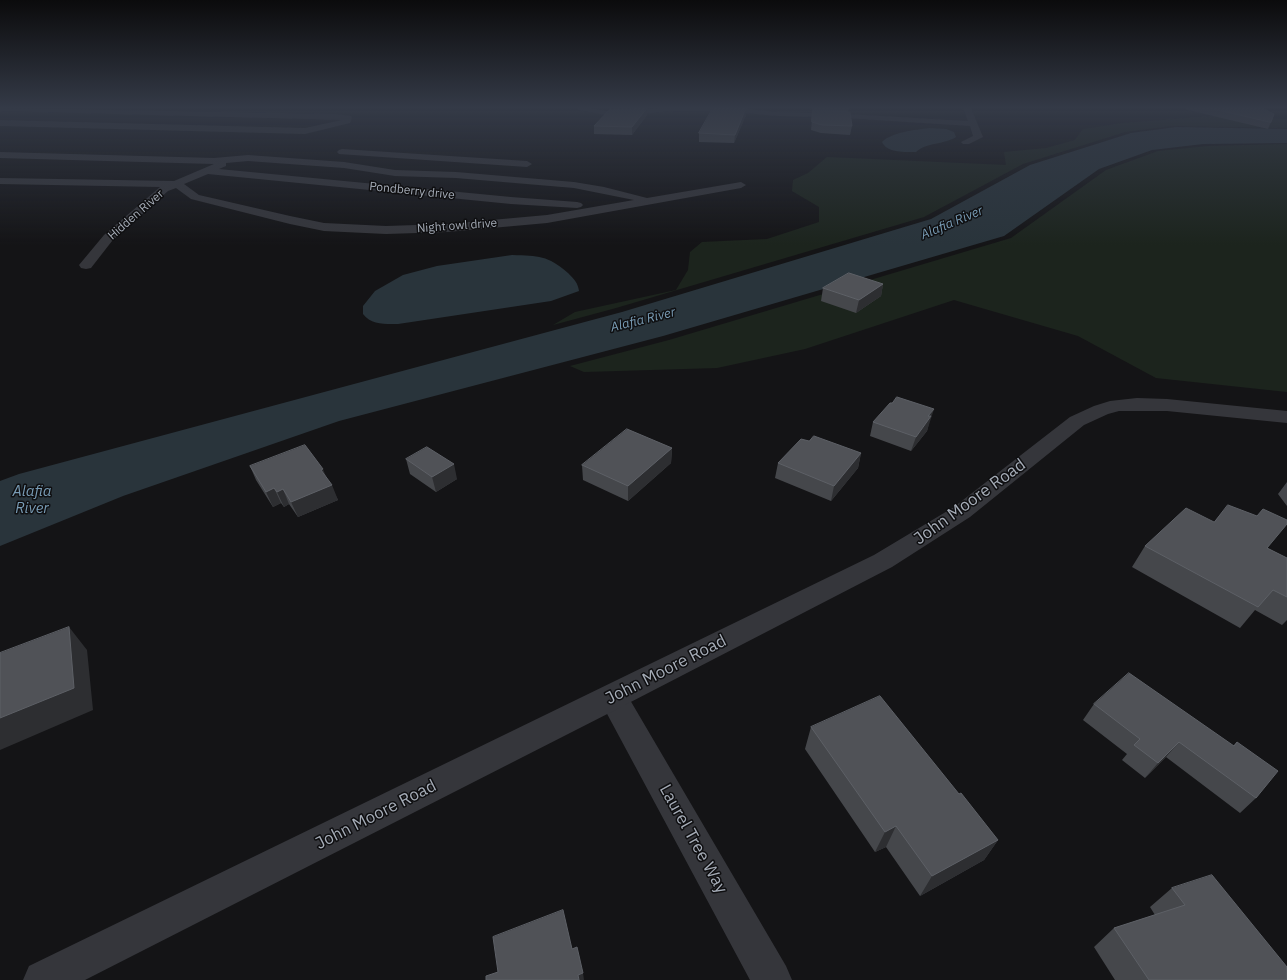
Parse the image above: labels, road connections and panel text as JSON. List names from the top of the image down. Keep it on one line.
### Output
{"streets":{"street":["Pondberry drive","Hidden River","Night owl drive","John Moore Road","Laurel Tree Way"]},"crossings":[["Pondberry drive","Hidden River"],["Pondberry drive","Night owl drive"],["Hidden River","Night owl drive"],["John Moore Road","Laurel Tree Way"]],"water":["Alafia River"]}
